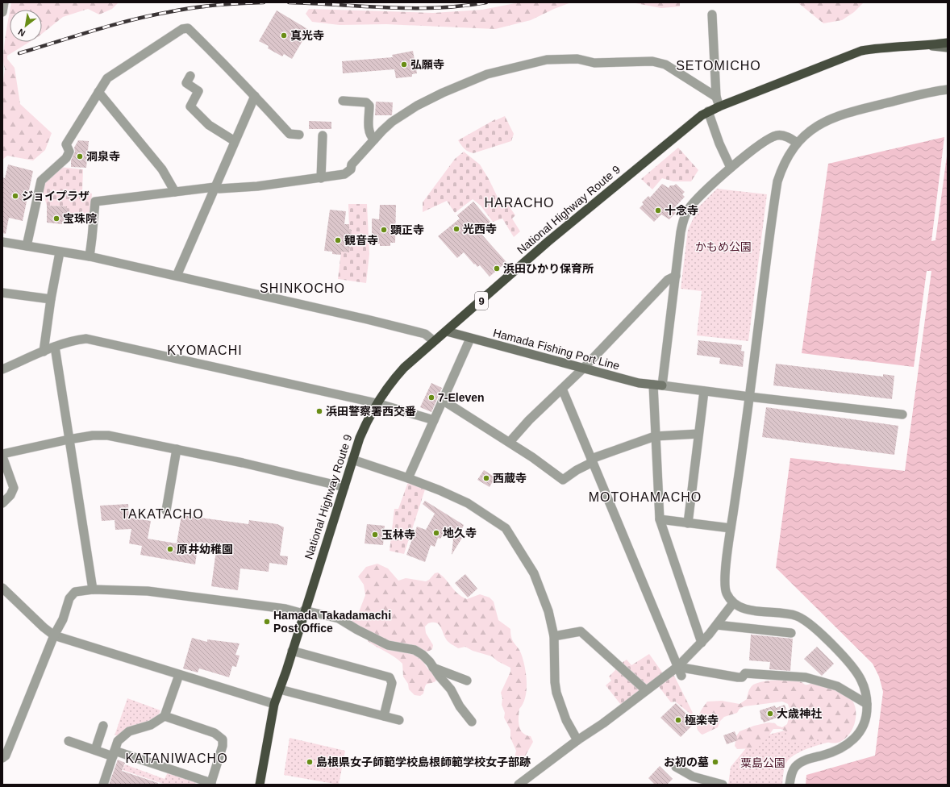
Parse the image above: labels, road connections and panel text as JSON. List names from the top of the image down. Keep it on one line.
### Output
{"streets":{"highway":["National Highway Route 9","9"],"main road":["Hamada Fishing Port Line"]},"crossings":[["National Highway Route 9","Hamada Fishing Port Line"]],"districts":["SETOMICHO","HARACHO","SHINKOCHO","KYOMACHI","MOTOHAMACHO","TAKATACHO","KATANIWACHO"],"parks":["かもめ公園","粟島公園"],"places":["真光寺","弘願寺","洞泉寺","ジョイプラザ","十念寺","宝珠院","光西寺","顕正寺","観音寺","浜田ひかり保育所","7-Eleven","浜田警察署西交番","西蔵寺","地久寺","玉林寺","原井幼稚園","Hamada Takadamachi Post Office","大歳神社","極楽寺","島根県女子師範学校島根師範学校女子部跡","お初の墓"],"north":"bottom left"}
